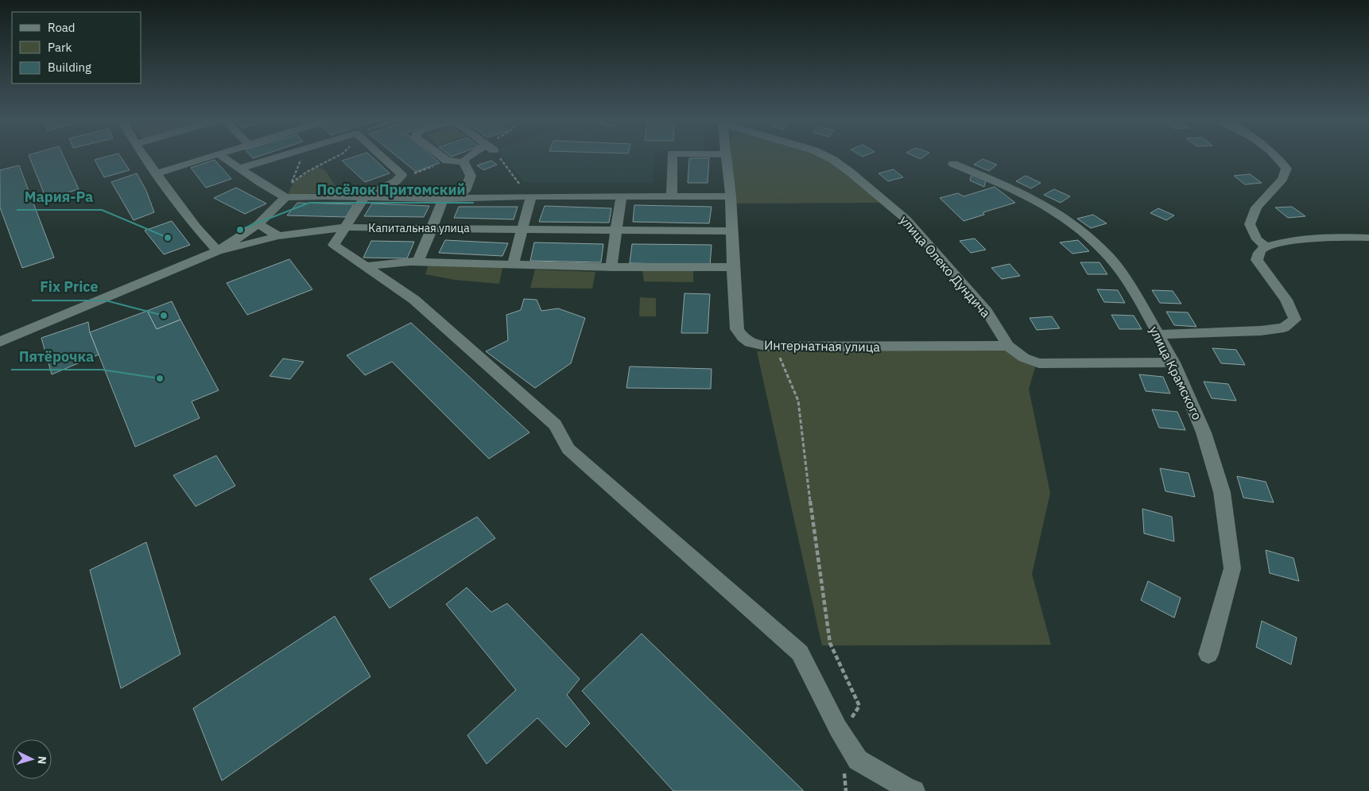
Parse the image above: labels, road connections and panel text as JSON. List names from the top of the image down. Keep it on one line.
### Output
{"streets":{"street":["Капитальная улица","улица Олеко Дундича","Интернатная улица","улица Крамского"]},"crossings":[["Капитальная улица","Интернатная улица"],["улица Олеко Дундича","Интернатная улица"],["улица Олеко Дундича","улица Крамского"]],"places":["Посёлок Притомский","Мария-Ра","Fix Price","Пятёрочка"],"legend":["Road","Park","Building"],"north":"right"}
